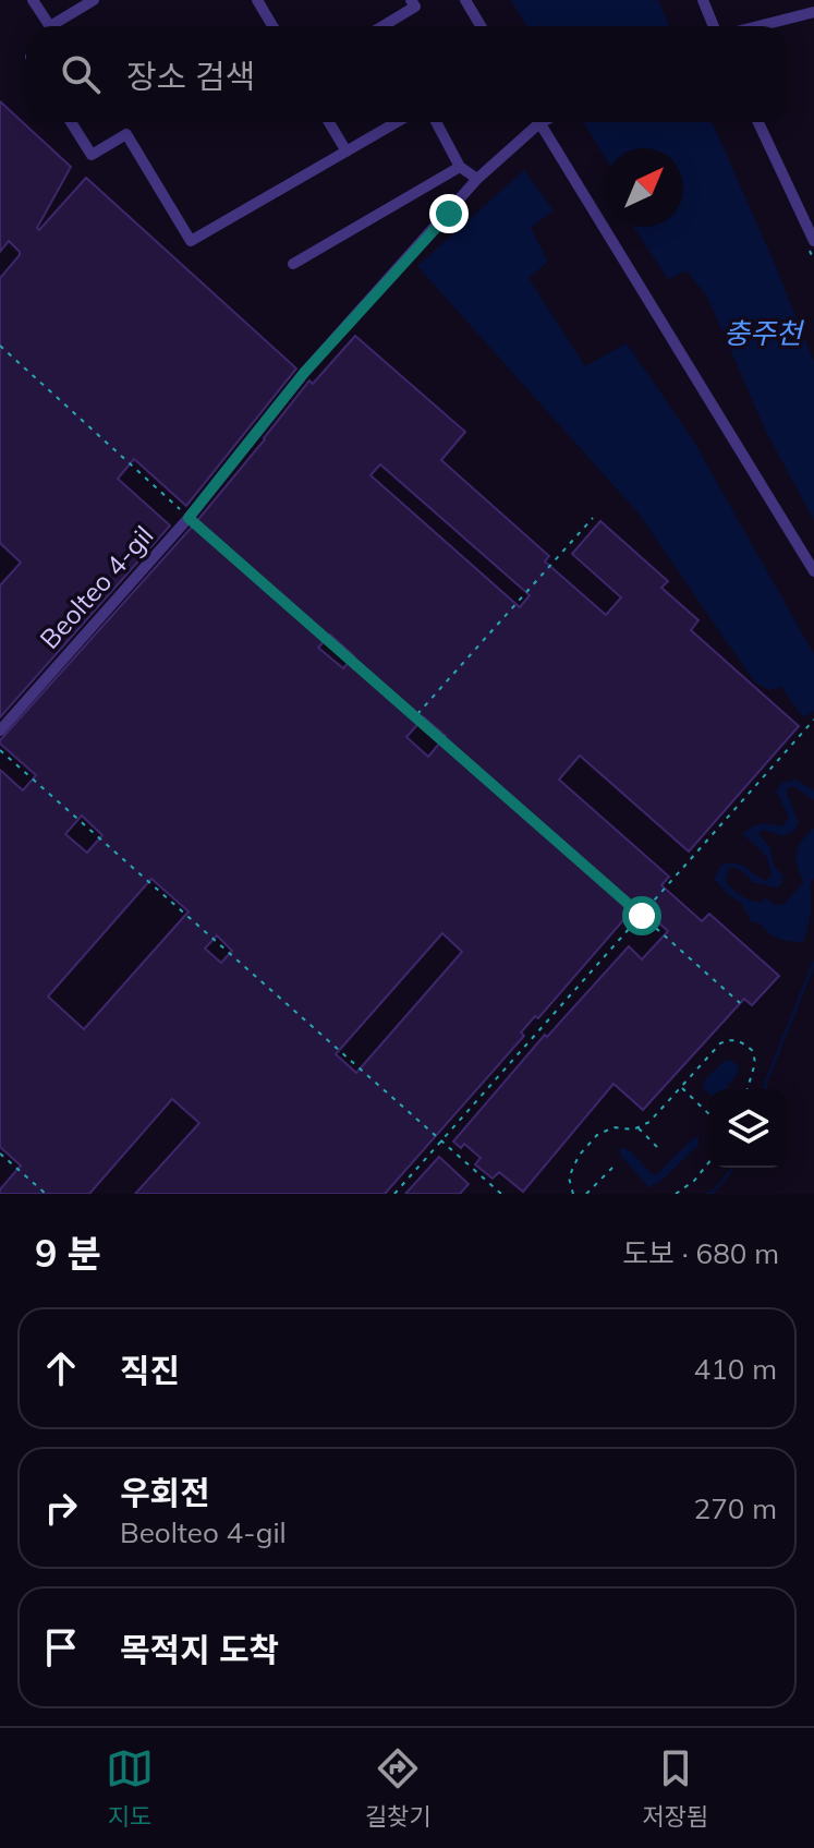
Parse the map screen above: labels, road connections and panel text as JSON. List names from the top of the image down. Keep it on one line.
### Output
{"streets":{"street":["Beolteo 4-gil"]},"water":["충주천"],"north":"top right","page":{"search":"장소 검색","heading":["9 분","도보 · 680 m"],"list":[["직진","410 m"],["우회전","Beolteo 4-gil","270 m"],"목적지 도착"],"nav":["지도","길찾기","저장됨"]}}
